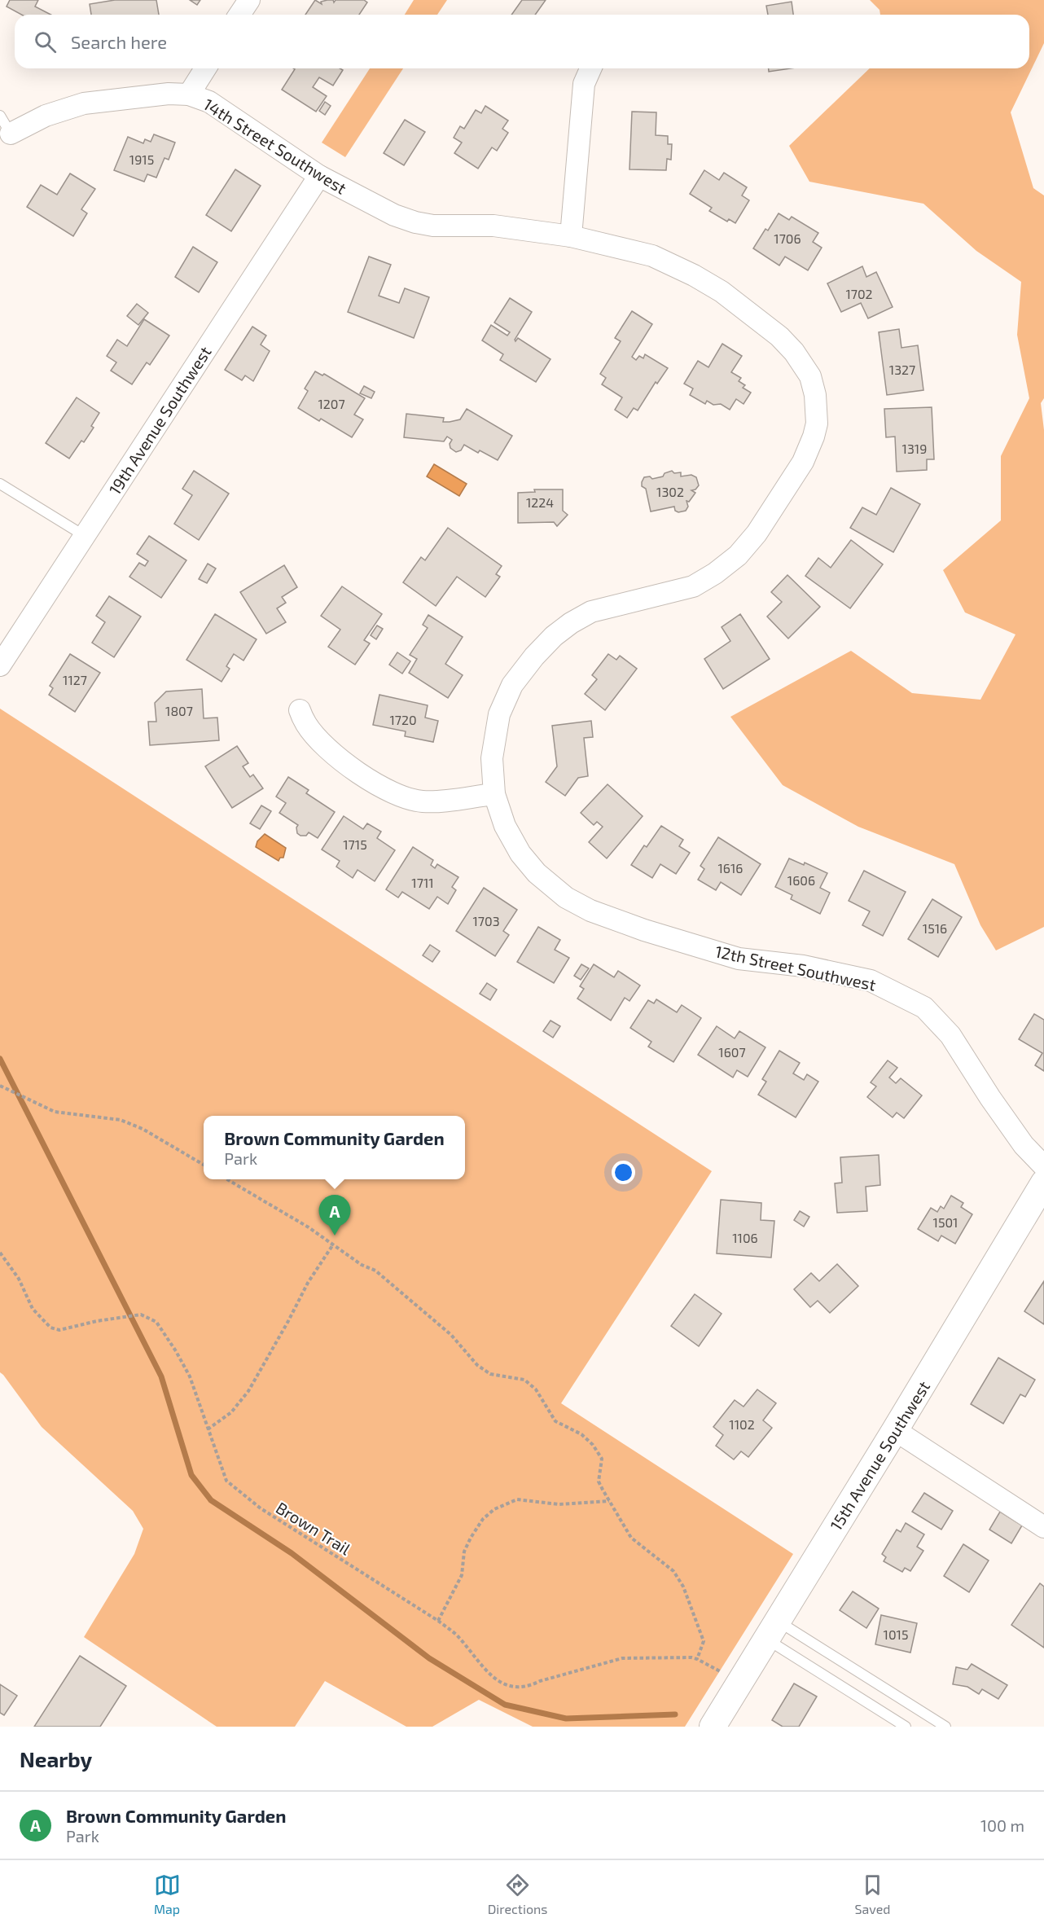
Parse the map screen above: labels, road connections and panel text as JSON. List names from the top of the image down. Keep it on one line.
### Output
{"streets":{"street":["14th Street Southwest","19th Avenue Southwest","12th Street Southwest","15th Avenue Southwest"],"path":["Brown Trail"]},"crossings":[["14th Street Southwest","19th Avenue Southwest"],["14th Street Southwest","12th Street Southwest"]],"house_numbers":["1915","1706","1702","1327","1207","1319","1302","1224","1127","1807","1720","1715","1616","1606","1711","1703","1516","1607","1501","1106","1102","1015"],"page":{"search":"Search here","popup":["Brown Community Garden","Park"],"pins":"A","heading":"Nearby","list":[{"mark":"A","name":"Brown Community Garden","note":"Park","value":"100 m"}],"nav":["Map","Directions","Saved"]}}
